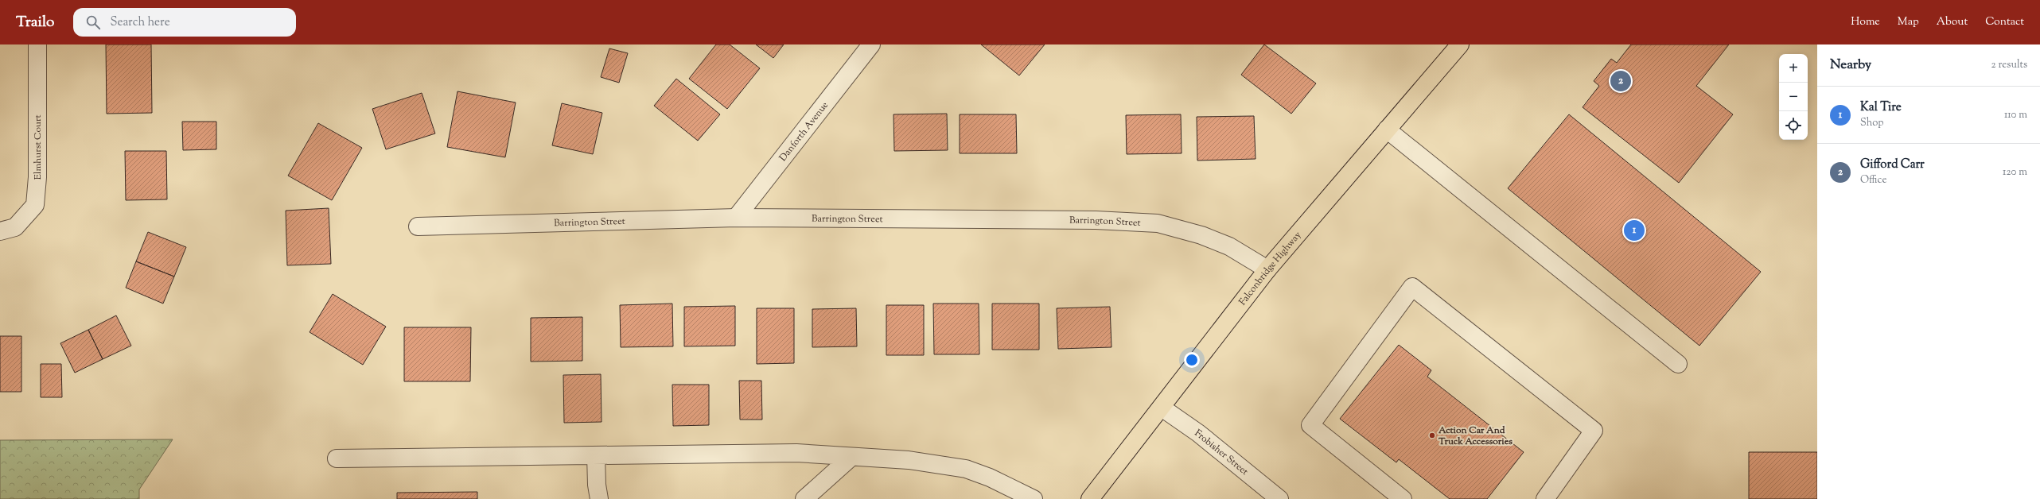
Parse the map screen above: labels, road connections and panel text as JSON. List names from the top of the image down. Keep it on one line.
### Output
{"streets":{"main road":["Falconbridge Highway"],"street":["Danforth Avenue","Elmhurst Court","Barrington Street","Frobisher Street"]},"crossings":[["Danforth Avenue","Barrington Street"],["Barrington Street","Falconbridge Highway"],["Falconbridge Highway","Frobisher Street"]],"places":["Action Car And Truck Accessories"],"page":{"header":"Trailo","search":"Search here","nav":["Home","Map","About","Contact"],"heading":["Nearby","2 results"],"map_buttons":["+","−"],"pins":["2","1"],"list":[{"mark":"1","name":"Kal Tire","note":"Shop","value":"110 m"},{"mark":"2","name":"Gifford Carr","note":"Office","value":"120 m"}]}}
